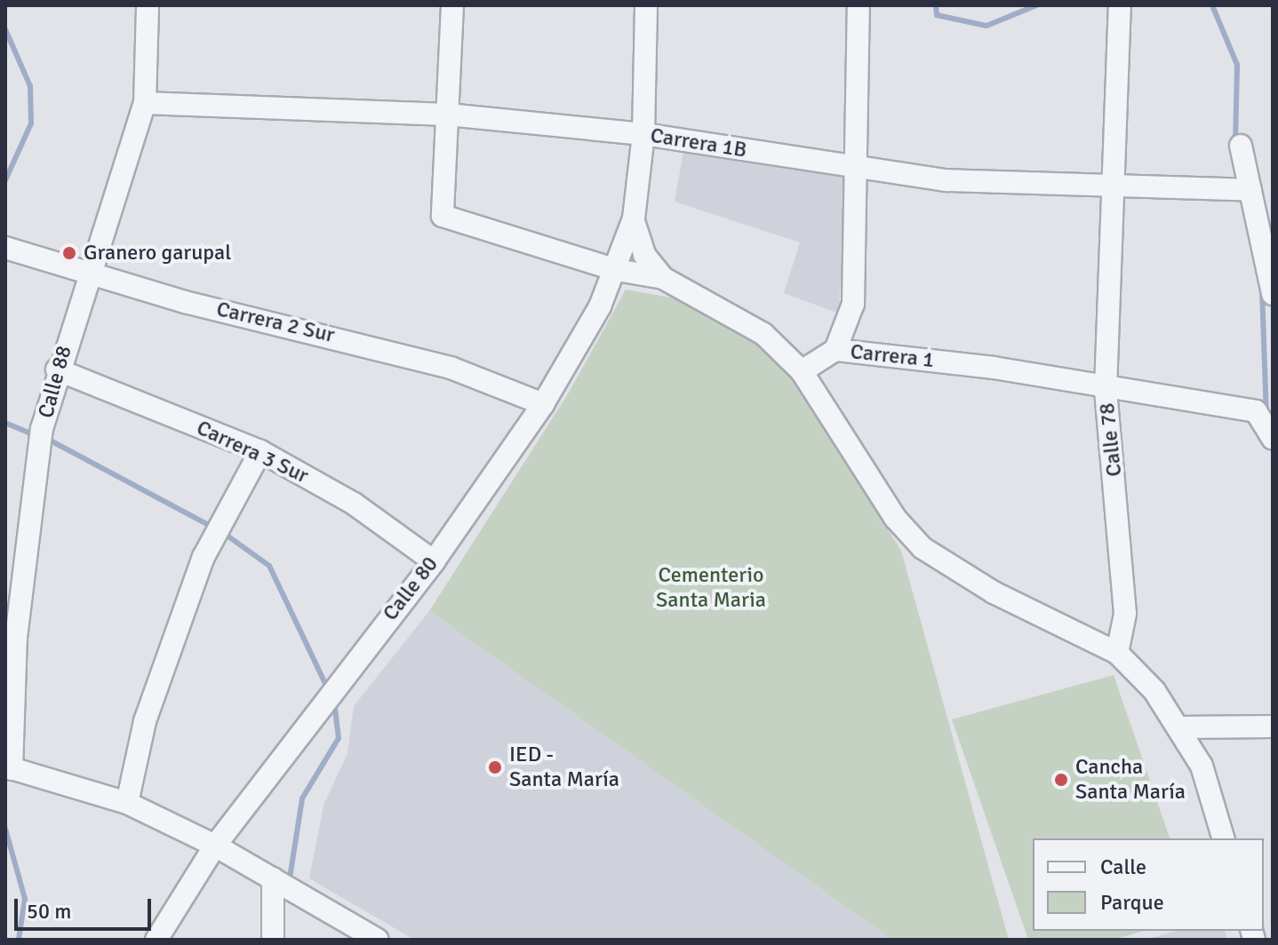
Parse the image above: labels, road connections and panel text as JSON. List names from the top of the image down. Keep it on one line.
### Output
{"streets":{"street":["Carrera 1B","Carrera 2 Sur","Carrera 1","Calle 88","Calle 78","Carrera 3 Sur","Calle 80"]},"crossings":[["Carrera 1B","Calle 88"],["Carrera 1B","Calle 78"],["Carrera 1B","Calle 80"],["Carrera 2 Sur","Calle 88"],["Carrera 2 Sur","Calle 80"],["Carrera 1","Calle 78"],["Calle 88","Carrera 3 Sur"],["Carrera 3 Sur","Calle 80"]],"parks":["Cementerio Santa Maria"],"places":["Granero garupal","IED - Santa María","Cancha Santa María"],"legend":["Calle","Parque"],"scale_bar":"50 m"}
